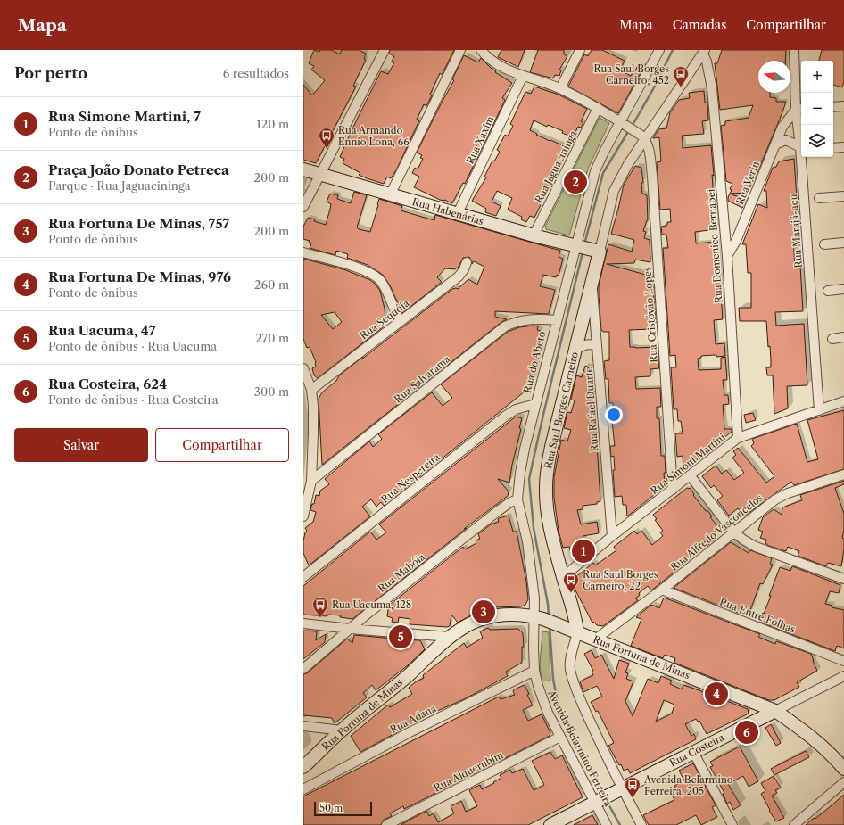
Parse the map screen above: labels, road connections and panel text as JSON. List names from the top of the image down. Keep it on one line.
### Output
{"streets":{"street":["Rua Xaxim","Rua Jaguacininga","Rua Verin","Rua Habenárias","Rua Marajá-açu","Rua Domenico Bernabei","Rua Cristóvão Lopes","Rua Sequóia","Rua do Abeto","Rua Salvarama","Rua Rafael Duarte","Rua Saul Borges Carneiro","Rua Simoni Martini","Rua Nespereira","Rua Alfredo Vasconcelos","Rua Mabóia","Rua Entre Folhas","Rua Fortuna de Minas","Rua Adana","Avenida Belarmino Ferreira","Rua Costeira","Rua Alquerubim"]},"crossings":[["Rua Xaxim","Rua Habenárias"],["Rua Jaguacininga","Rua Habenárias"],["Rua Verin","Rua Marajá-açu"],["Rua Verin","Rua Domenico Bernabei"],["Rua Habenárias","Rua do Abeto"],["Rua Habenárias","Rua Saul Borges Carneiro"],["Rua Marajá-açu","Rua Simoni Martini"],["Rua Domenico Bernabei","Rua Saul Borges Carneiro"],["Rua Domenico Bernabei","Rua Simoni Martini"],["Rua Cristóvão Lopes","Rua Saul Borges Carneiro"],["Rua Cristóvão Lopes","Rua Simoni Martini"],["Rua do Abeto","Rua Salvarama"],["Rua do Abeto","Rua Nespereira"],["Rua do Abeto","Rua Mabóia"],["Rua do Abeto","Rua Fortuna de Minas"],["Rua do Abeto","Avenida Belarmino Ferreira"],["Rua Rafael Duarte","Rua Saul Borges Carneiro"],["Rua Rafael Duarte","Rua Simoni Martini"],["Rua Saul Borges Carneiro","Rua Simoni Martini"],["Rua Saul Borges Carneiro","Rua Fortuna de Minas"],["Rua Saul Borges Carneiro","Rua Costeira"],["Rua Alfredo Vasconcelos","Rua Entre Folhas"],["Rua Alfredo Vasconcelos","Rua Fortuna de Minas"],["Rua Fortuna de Minas","Avenida Belarmino Ferreira"],["Rua Fortuna de Minas","Rua Costeira"],["Rua Adana","Avenida Belarmino Ferreira"],["Avenida Belarmino Ferreira","Rua Costeira"],["Avenida Belarmino Ferreira","Rua Alquerubim"]],"places":{"bus stop":["Rua Saul Borges Carneiro, 452","Rua Armando Ennio Lona, 66","Rua Saul Borges Carneiro, 22","Rua Uacuma, 128","Avenida Belarmino Ferreira, 205"]},"scale_bar":"50 m","north":"left","page":{"header":"Mapa","nav":["Mapa","Camadas","Compartilhar"],"heading":["Por perto","6 resultados"],"map_buttons":["+","−"],"list":[{"mark":"1","name":"Rua Simone Martini, 7","note":"Ponto de ônibus","value":"120 m"},{"mark":"2","name":"Praça João Donato Petreca","note":"Parque · Rua Jaguacininga","value":"200 m"},{"mark":"3","name":"Rua Fortuna De Minas, 757","note":"Ponto de ônibus","value":"200 m"},{"mark":"4","name":"Rua Fortuna De Minas, 976","note":"Ponto de ônibus","value":"260 m"},{"mark":"5","name":"Rua Uacuma, 47","note":"Ponto de ônibus · Rua Uacumã","value":"270 m"},{"mark":"6","name":"Rua Costeira, 624","note":"Ponto de ônibus · Rua Costeira","value":"300 m"}],"pins":["2","1","3","5","4","6"],"buttons":["Salvar","Compartilhar"],"scale":"50 m"}}
